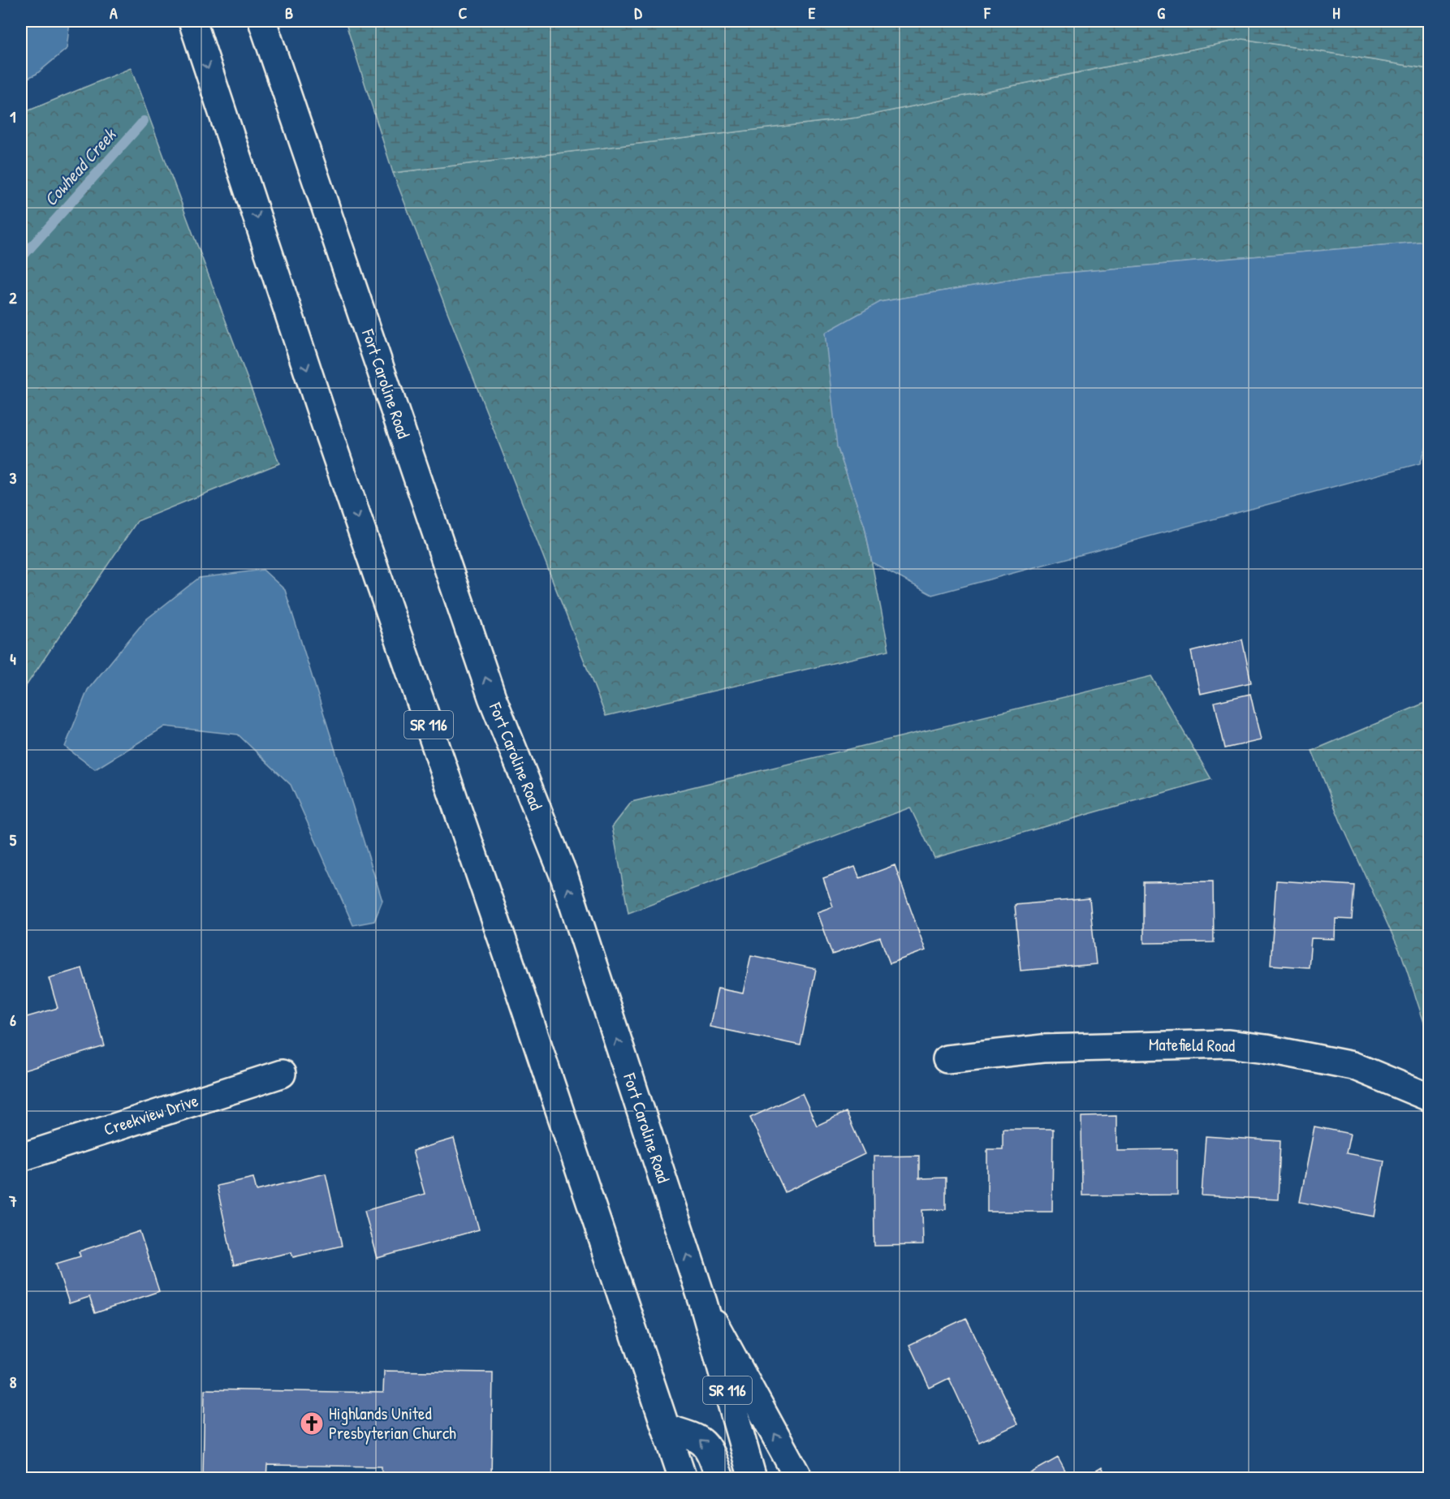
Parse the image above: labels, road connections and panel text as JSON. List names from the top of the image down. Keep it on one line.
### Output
{"streets":{"main road":["Fort Caroline Road","SR 116","Matefield Road","Creekview Drive"]},"crossings":[["Fort Caroline Road","SR 116"]],"water":["Cowhead Creek"],"places":{"church":["Highlands United Presbyterian Church"]},"grid":{"columns":["A","B","C","D","E","F","G","H"],"rows":["1","2","3","4","5","6","7","8"]}}
